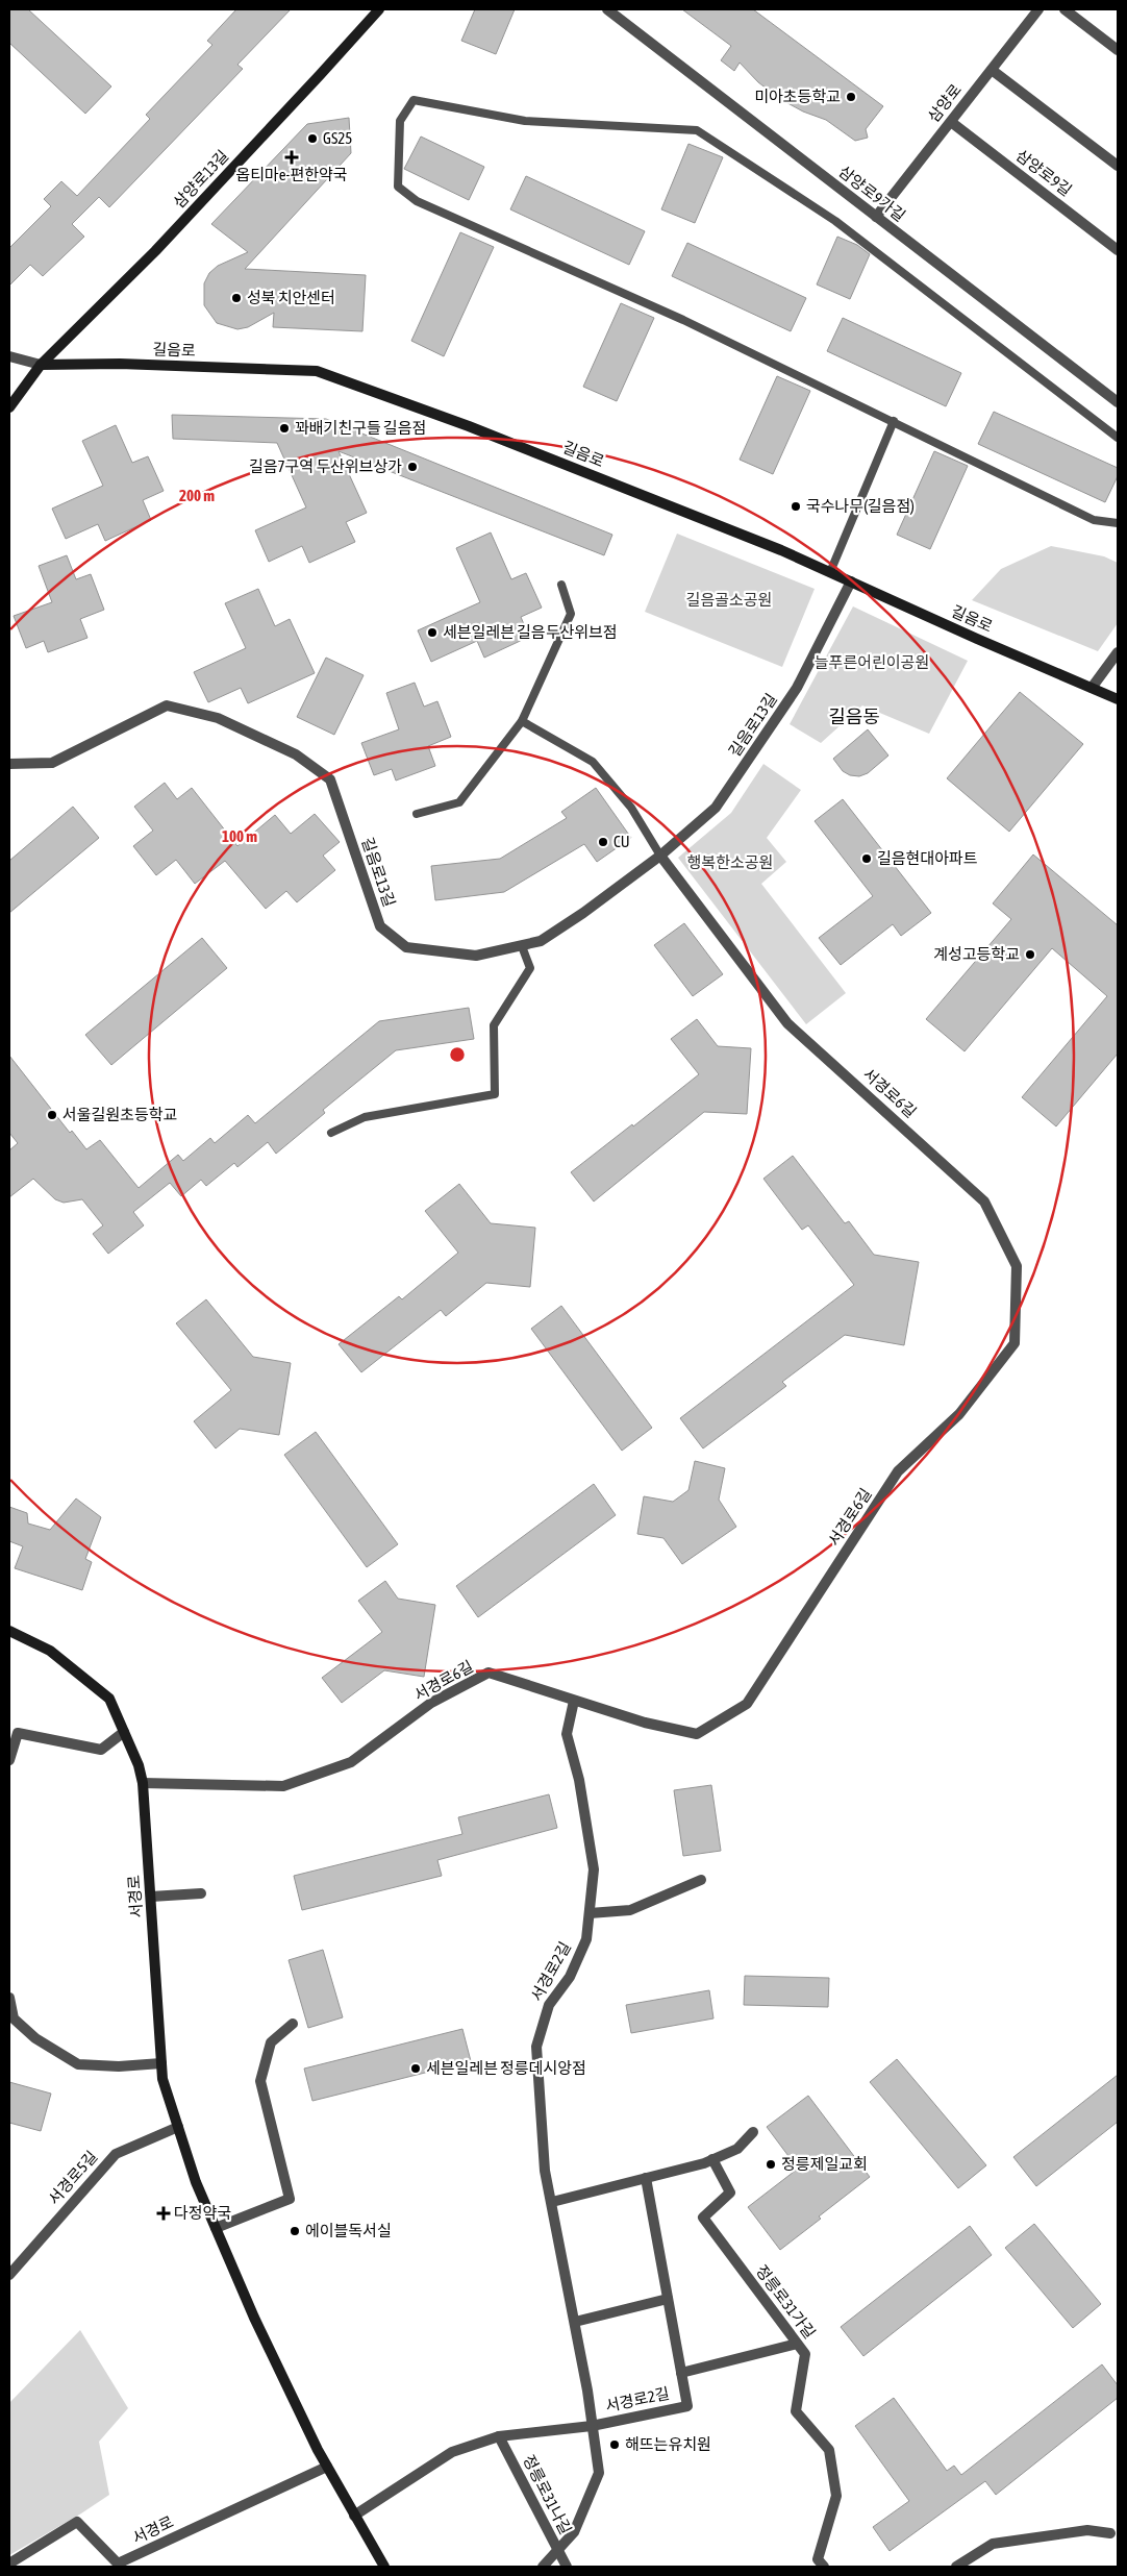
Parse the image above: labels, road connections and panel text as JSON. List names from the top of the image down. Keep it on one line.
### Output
{"streets":{"street":["삼양로","삼양로9길","삼양로13길","삼양로9가길","길음로","길음로13길","서경로6길","서경로","서경로2길","서경로5길","정릉로31가길","정릉로31나길"]},"crossings":[["삼양로","삼양로9길"],["삼양로","삼양로9가길"],["삼양로13길","길음로"],["길음로","길음로13길"],["길음로13길","서경로6길"],["서경로6길","서경로"],["서경로6길","서경로2길"],["서경로","서경로5길"],["서경로2길","정릉로31가길"],["서경로2길","정릉로31나길"]],"districts":["길음동"],"parks":["길음골소공원","늘푸른어린이공원","행복한소공원"],"places":{"other":["미아초등학교","GS25","성북 치안센터","꽈배기친구들 길음점","길음7구역 두산위브상가","국수나무(길음점)","세븐일레븐 길음두산위브점","CU","길음현대아파트","계성고등학교","서울길원초등학교","세븐일레븐 정릉데시앙점","정릉제일교회","에이블독서실","해뜨는유치원"],"health":["옵티마e-편한약국","다정약국"]},"rings":["200 m","100 m"]}
